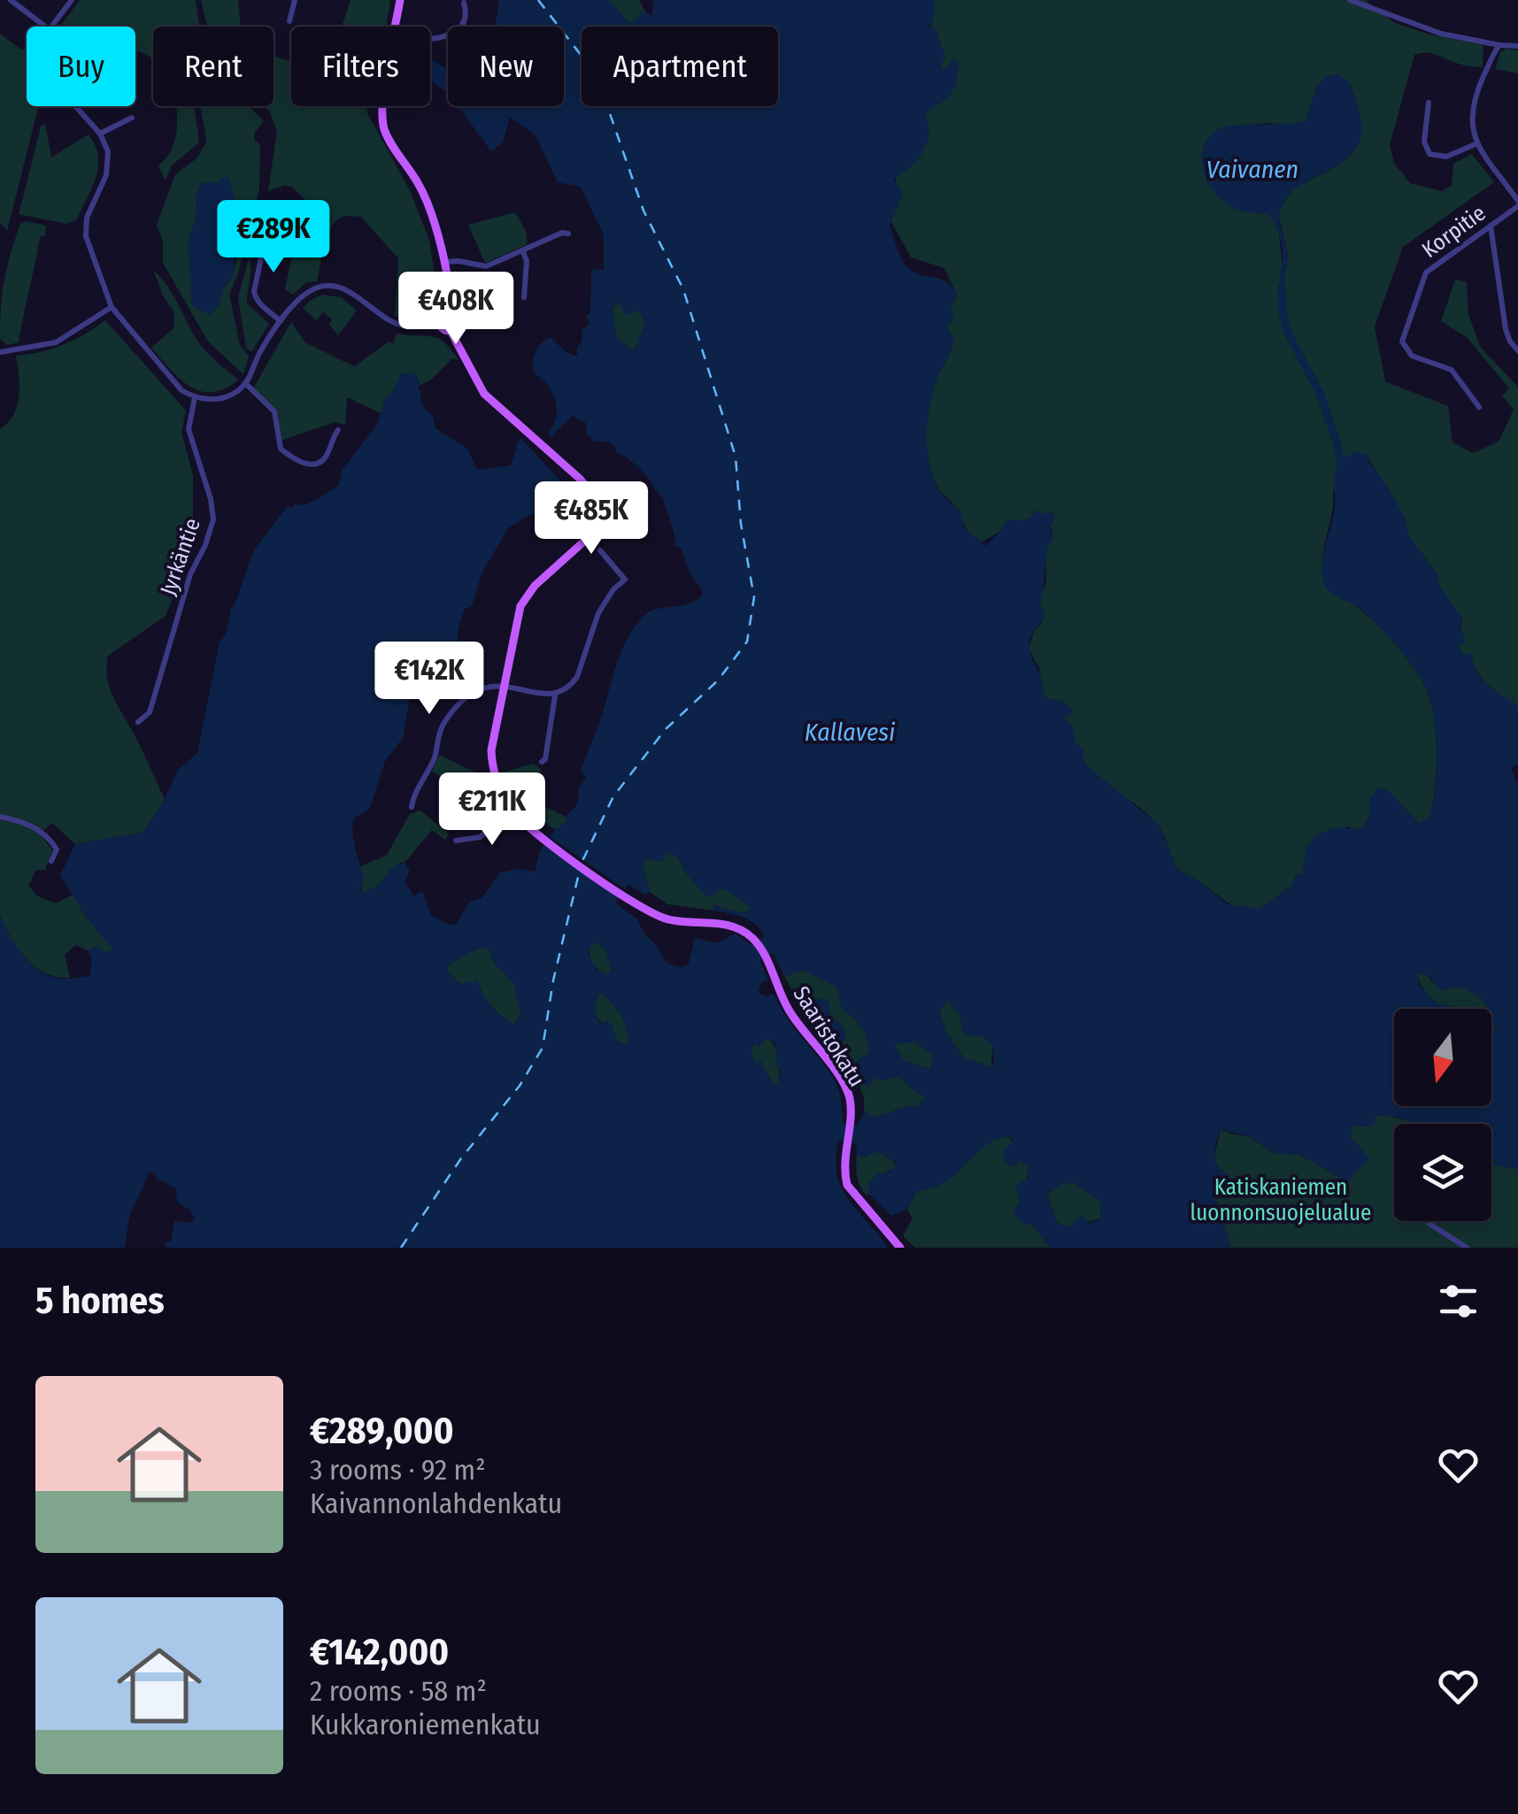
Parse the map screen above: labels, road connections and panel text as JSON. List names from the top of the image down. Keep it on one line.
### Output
{"streets":{"main road":["Saaristokatu"],"street":["Korpitie","Jyrkäntie"]},"water":["Vaivanen","Kallavesi"],"parks":["Katiskaniemen luonnonsuojelualue"],"north":"bottom","page":{"chip":["Buy","Rent","Filters","New","Apartment"],"price":["€289K","€408K","€485K","€142K","€211K"],"heading":"5 homes","list":[{"name":"€289,000","note":"3 rooms · 92 m² · Kaivannonlahdenkatu"},{"name":"€142,000","note":"2 rooms · 58 m² · Kukkaroniemenkatu"}]}}
